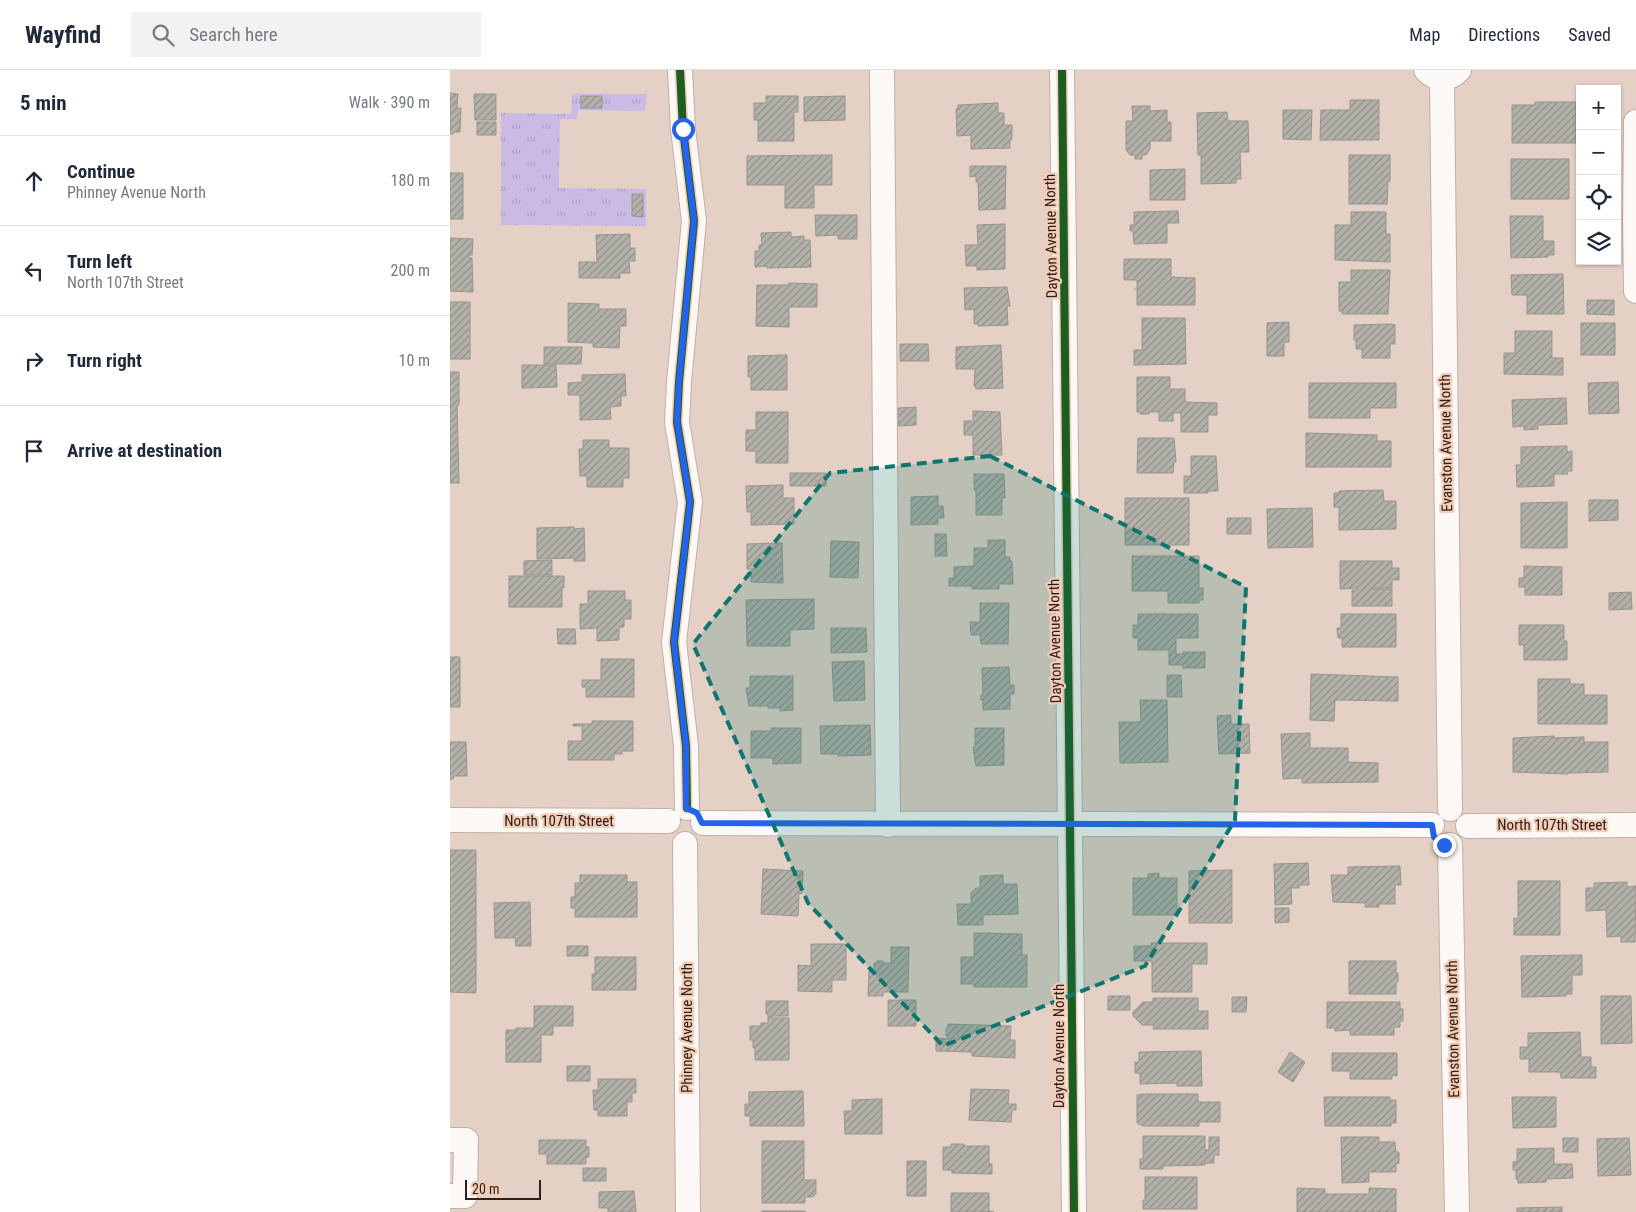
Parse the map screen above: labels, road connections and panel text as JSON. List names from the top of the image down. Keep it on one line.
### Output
{"streets":{"street":["Dayton Avenue North","Evanston Avenue North","North 107th Street","Phinney Avenue North"]},"crossings":[["Dayton Avenue North","North 107th Street"],["Evanston Avenue North","North 107th Street"],["North 107th Street","Phinney Avenue North"]],"scale_bar":"20 m","page":{"header":"Wayfind","search":"Search here","nav":["Map","Directions","Saved"],"heading":["5 min","Walk · 390 m"],"map_buttons":["+","−"],"list":[["Continue","Phinney Avenue North","180 m"],["Turn left","North 107th Street","200 m"],["Turn right","10 m"],"Arrive at destination"],"scale":"20 m"}}
